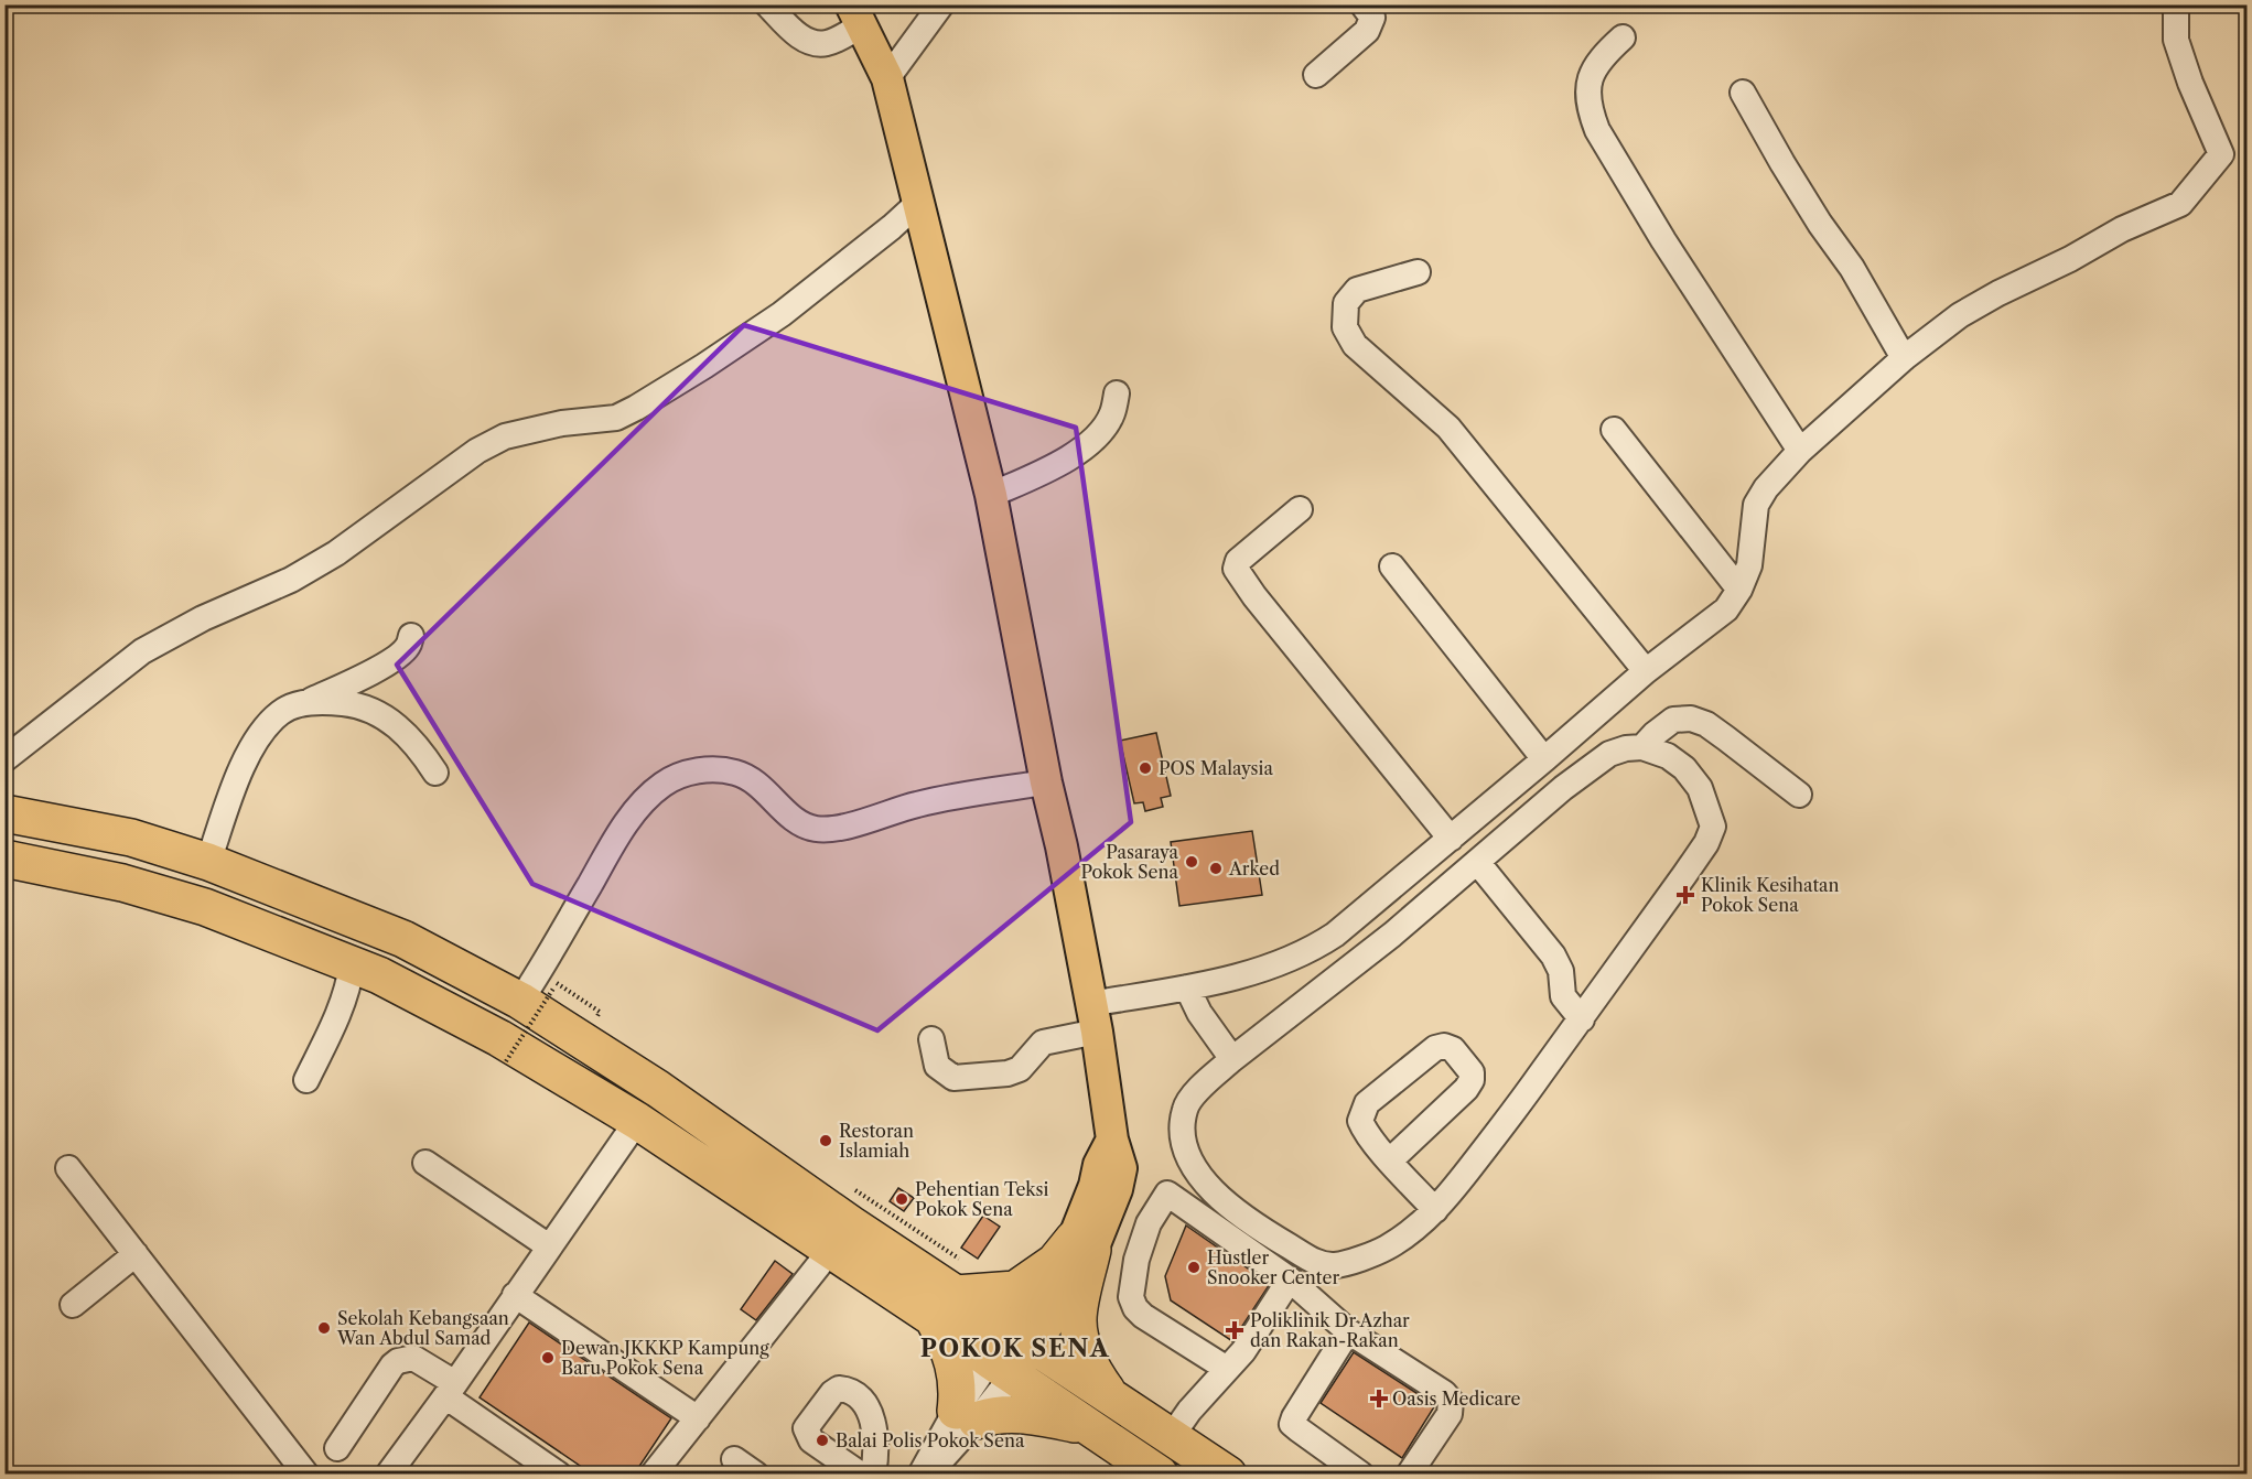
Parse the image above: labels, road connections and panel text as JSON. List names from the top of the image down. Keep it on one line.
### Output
{"districts":["POKOK SENA"],"places":{"other":["POS Malaysia","Pasaraya Pokok Sena","Arked","Restoran Islamiah","Pehentian Teksi Pokok Sena","Hustler Snooker Center","Sekolah Kebangsaan Wan Abdul Samad","Dewan JKKKP Kampung Baru Pokok Sena","Balai Polis Pokok Sena"],"health":["Klinik Kesihatan Pokok Sena","Poliklinik Dr Azhar dan Rakan-Rakan","Oasis Medicare"]}}
